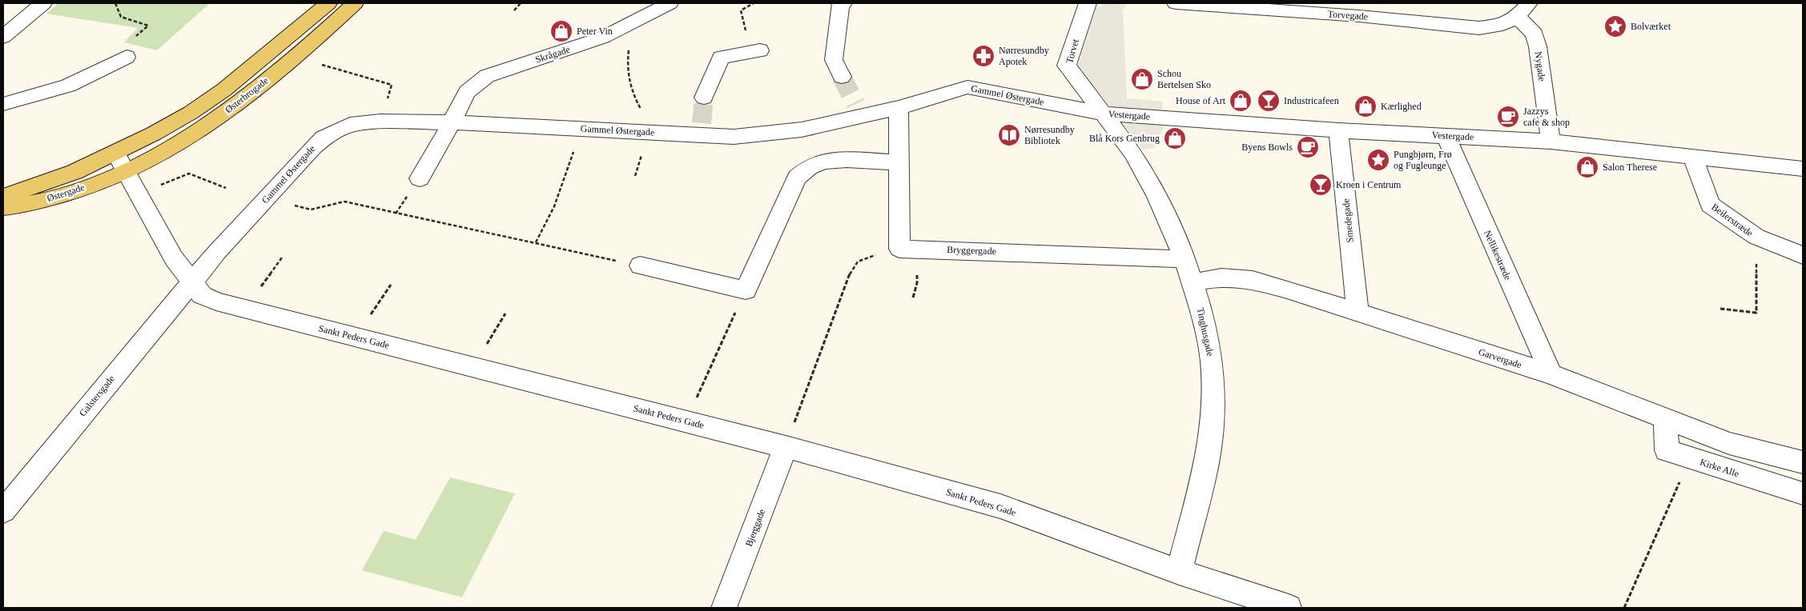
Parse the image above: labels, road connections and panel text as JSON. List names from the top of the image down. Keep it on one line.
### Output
{"streets":{"main road":["Østerbrogade","Østergade"],"street":["Torvegade","Torvet","Skrågade","Nygade","Gammel Østergade","Vestergade","Beilerstræde","Smedegade","Bryggergade","Nellikestræde","Tinghusgade","Sankt Peders Gade","Garvergade","Galstersgade","Kirke Alle","Bjerggade"]},"crossings":[["Torvegade","Nygade"],["Torvet","Gammel Østergade"],["Torvet","Vestergade"],["Torvet","Tinghusgade"],["Skrågade","Gammel Østergade"],["Nygade","Vestergade"],["Østerbrogade","Østergade"],["Østerbrogade","Sankt Peders Gade"],["Gammel Østergade","Vestergade"],["Gammel Østergade","Tinghusgade"],["Gammel Østergade","Sankt Peders Gade"],["Gammel Østergade","Galstersgade"],["Vestergade","Beilerstræde"],["Vestergade","Smedegade"],["Vestergade","Nellikestræde"],["Vestergade","Tinghusgade"],["Østergade","Sankt Peders Gade"],["Smedegade","Garvergade"],["Bryggergade","Tinghusgade"],["Nellikestræde","Garvergade"],["Tinghusgade","Sankt Peders Gade"],["Tinghusgade","Garvergade"],["Sankt Peders Gade","Galstersgade"],["Sankt Peders Gade","Bjerggade"],["Garvergade","Kirke Alle"]],"places":{"place":["Bolværket","Pungbjørn, Frø og Fugleunge"],"shop":["Peter Vin","Schou Bertelsen Sko","House of Art","Kærlighed","Blå Kors Genbrug","Salon Therese"],"pharmacy":["Nørresundby Apotek"],"bar":["Industricafeen","Kroen i Centrum"],"cafe":["Jazzys cafe & shop","Byens Bowls"],"library":["Nørresundby Bibliotek"]}}
